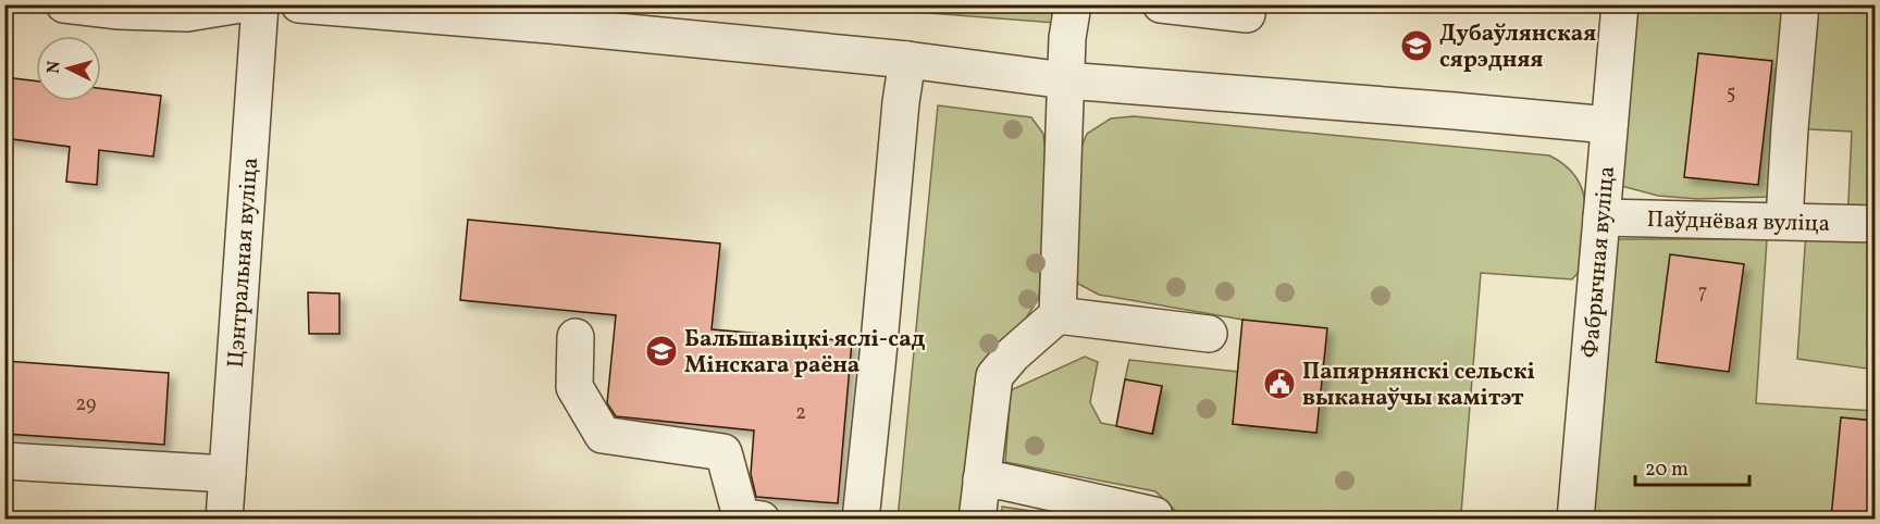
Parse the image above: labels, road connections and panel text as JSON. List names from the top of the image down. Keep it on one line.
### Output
{"streets":{"street":["Паўднёвая вуліца","Цэнтральная вуліца","Фабрычная вуліца"]},"crossings":[["Паўднёвая вуліца","Фабрычная вуліца"]],"places":{"school or university":["Дубаўлянская сярэдняя","Бальшавіцкі яслі-сад Мінскага раёна"],"public building":["Папярнянскі сельскі выканаўчы камітэт"]},"house_numbers":["5","7","29","2"],"scale_bar":"20 m","north":"left"}
